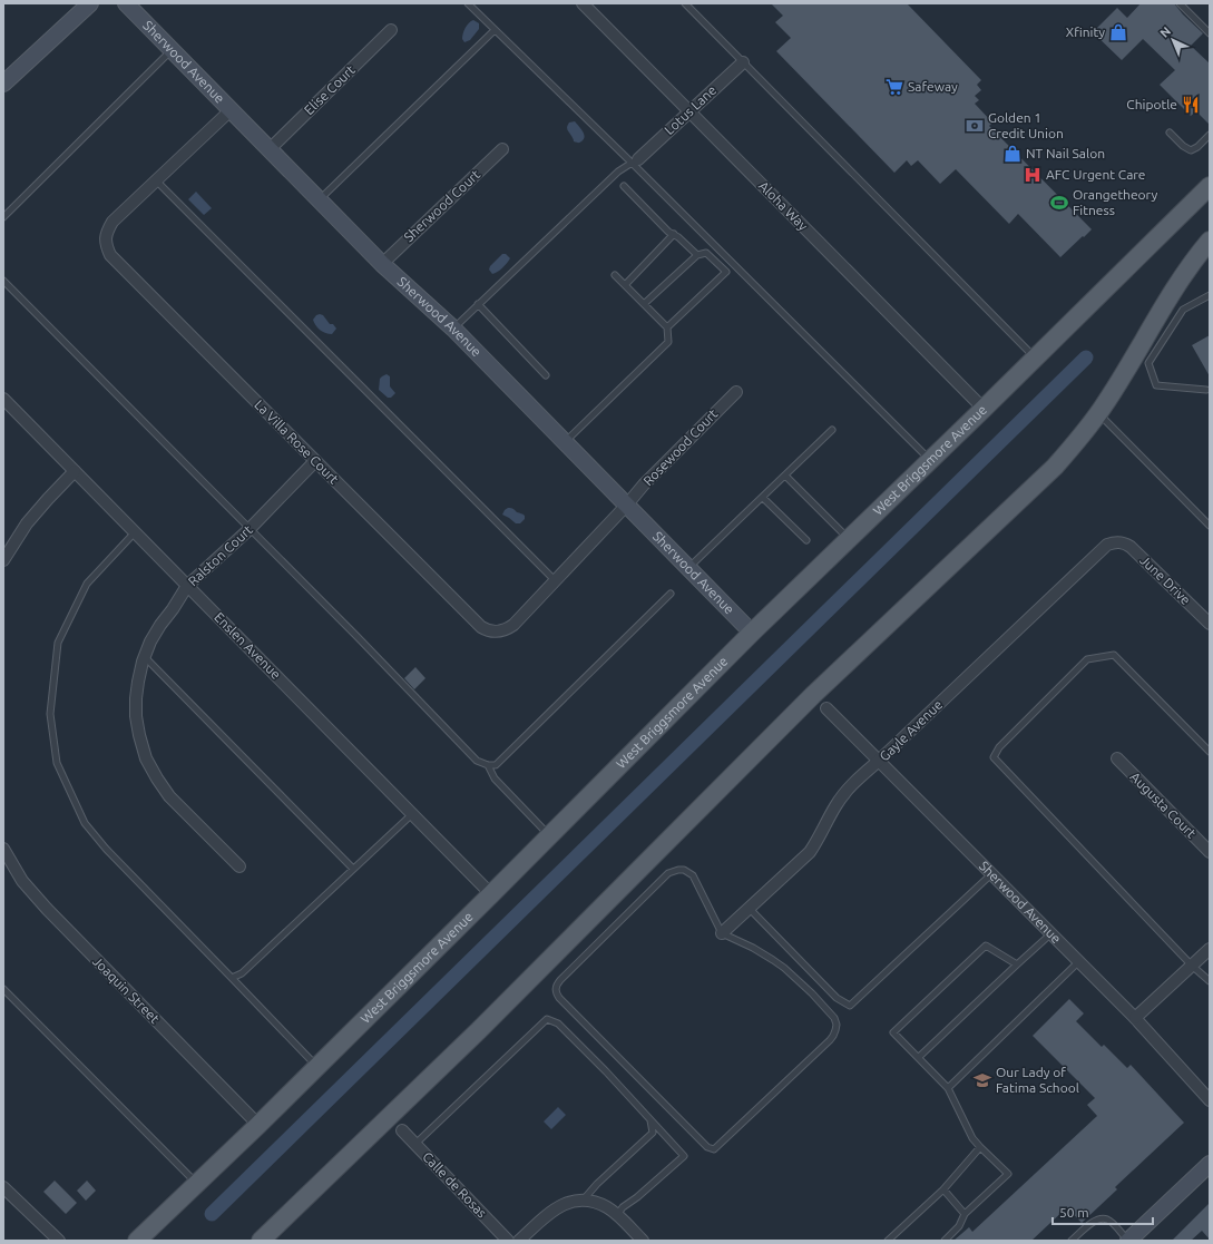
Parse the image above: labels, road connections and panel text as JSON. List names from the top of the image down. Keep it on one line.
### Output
{"streets":{"main road":["West Briggsmore Avenue"],"street":["Sherwood Avenue","Elise Court","Lotus Lane","Sherwood Court","Aloha Way","La Villa Rose Court","Rosewood Court","Ralston Court","June Drive","Enslen Avenue","Gayle Avenue","Augusta Court","Joaquin Street","Calle de Rosas"]},"crossings":[["Sherwood Avenue","Elise Court"],["Sherwood Avenue","Sherwood Court"],["Sherwood Avenue","La Villa Rose Court"],["Sherwood Avenue","Rosewood Court"],["Sherwood Avenue","West Briggsmore Avenue"],["Sherwood Avenue","Gayle Avenue"],["Lotus Lane","Aloha Way"],["Aloha Way","West Briggsmore Avenue"],["La Villa Rose Court","Rosewood Court"],["La Villa Rose Court","Ralston Court"],["West Briggsmore Avenue","Enslen Avenue"],["West Briggsmore Avenue","Joaquin Street"],["Ralston Court","Enslen Avenue"],["June Drive","Gayle Avenue"]],"places":{"shop":["Xfinity","NT Nail Salon"],"supermarket":["Safeway"],"restaurant":["Chipotle"],"bank":["Golden 1 Credit Union"],"hospital":["AFC Urgent Care"],"sports":["Orangetheory Fitness"],"school or university":["Our Lady of Fatima School"]},"scale_bar":"50 m","north":"top left"}
